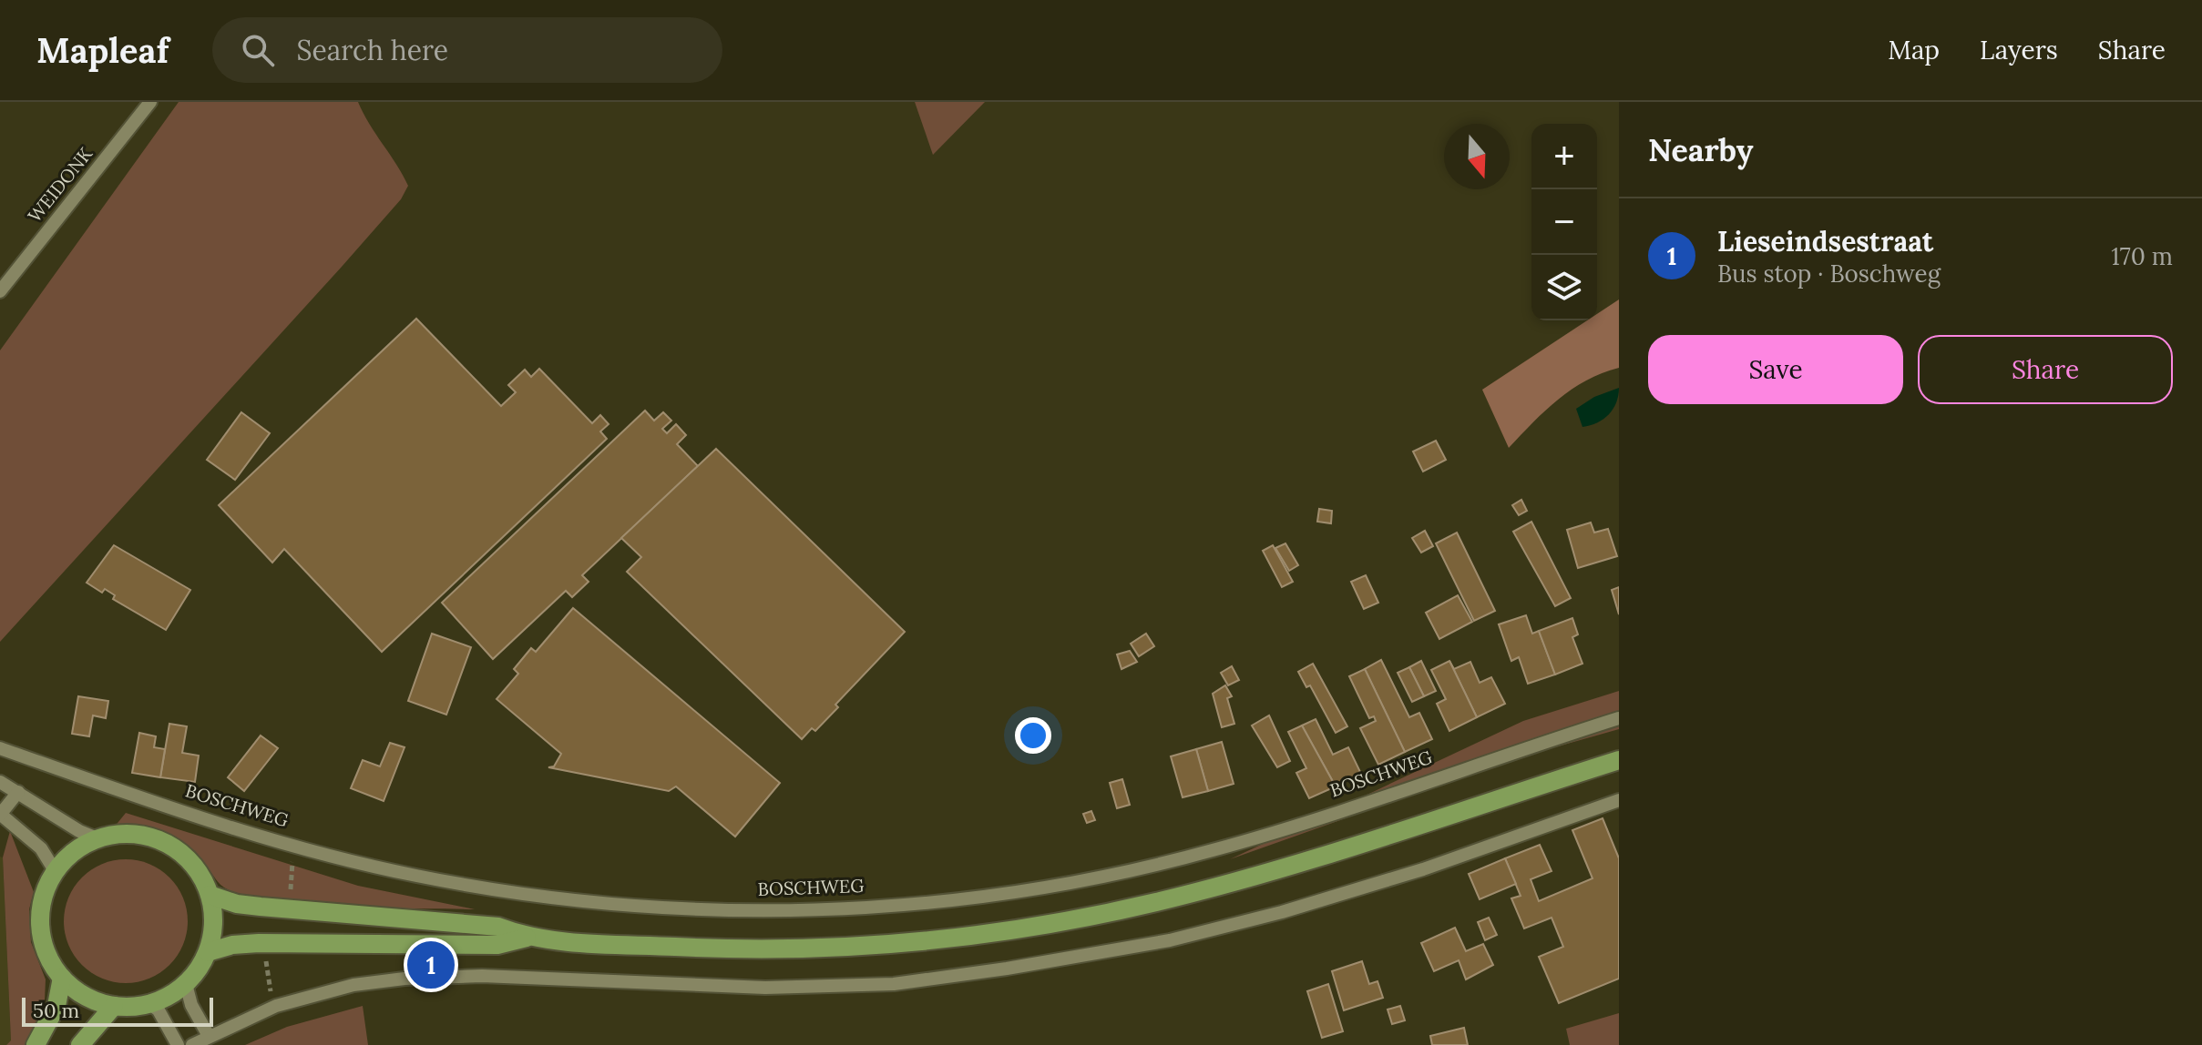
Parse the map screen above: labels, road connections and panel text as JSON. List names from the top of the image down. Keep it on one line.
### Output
{"streets":{"street":["WEIDONK","BOSCHWEG"]},"scale_bar":"50 m","north":"bottom","page":{"header":"Mapleaf","search":"Search here","nav":["Map","Layers","Share"],"heading":"Nearby","map_buttons":["+","−"],"list":[{"mark":"1","name":"Lieseindsestraat","note":"Bus stop · Boschweg","value":"170 m"}],"buttons":["Save","Share"],"pins":"1","scale":"50 m"}}
